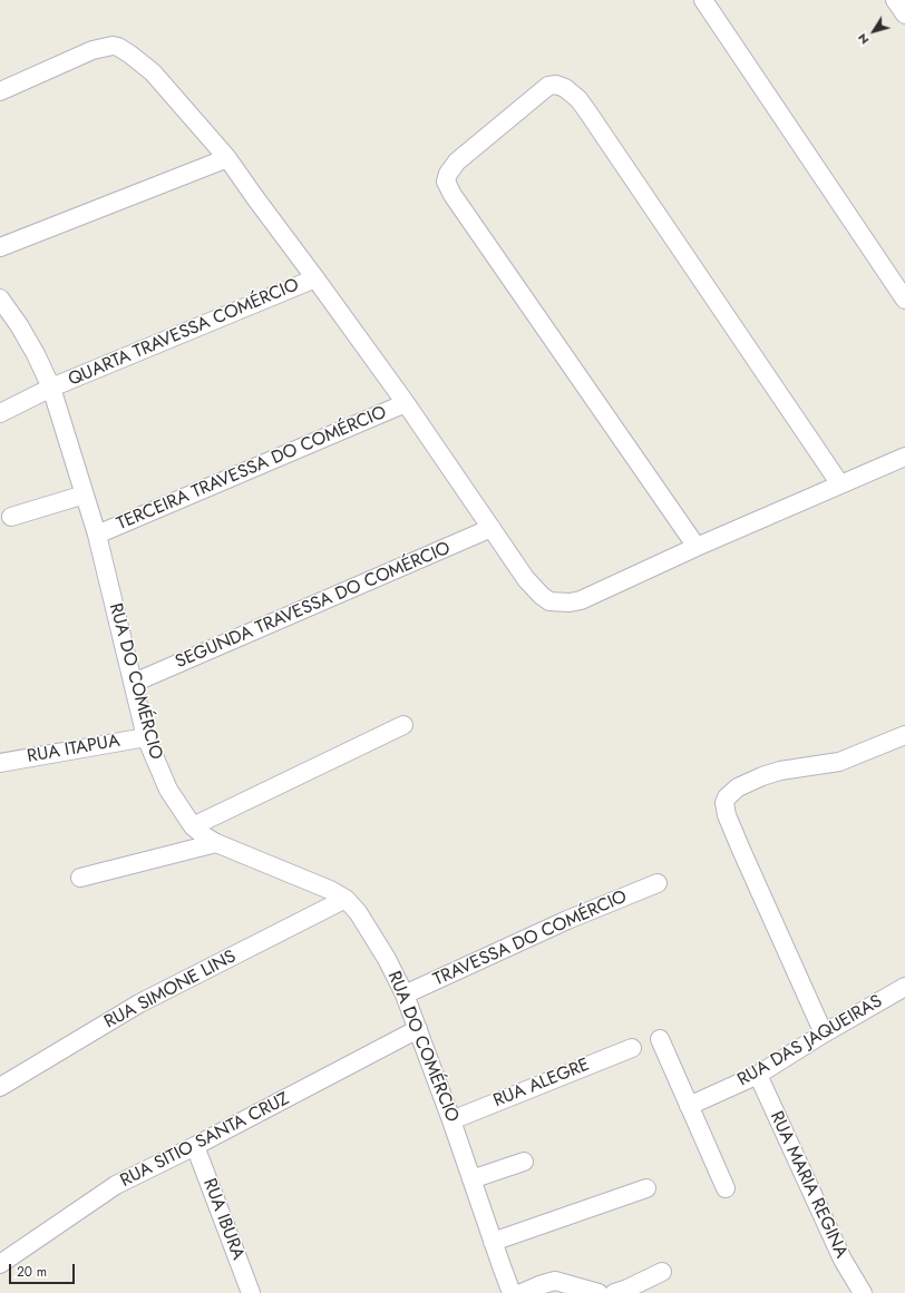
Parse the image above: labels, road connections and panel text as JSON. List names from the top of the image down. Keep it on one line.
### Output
{"streets":{"street":["QUARTA TRAVESSA COMÉRCIO","TERCEIRA TRAVESSA DO COMÉRCIO","SEGUNDA TRAVESSA DO COMÉRCIO","RUA DO COMÉRCIO","RUA ITAPUA","TRAVESSA DO COMÉRCIO","RUA SIMONE LINS","RUA DAS JAQUEIRAS","RUA ALEGRE","RUA SITIO SANTA CRUZ","RUA MARIA REGINA","RUA IBURA"]},"crossings":[["QUARTA TRAVESSA COMÉRCIO","RUA DO COMÉRCIO"],["TERCEIRA TRAVESSA DO COMÉRCIO","RUA DO COMÉRCIO"],["SEGUNDA TRAVESSA DO COMÉRCIO","RUA DO COMÉRCIO"],["RUA DO COMÉRCIO","RUA ITAPUA"],["RUA DO COMÉRCIO","TRAVESSA DO COMÉRCIO"],["RUA DO COMÉRCIO","RUA SIMONE LINS"],["RUA DO COMÉRCIO","RUA ALEGRE"],["RUA DO COMÉRCIO","RUA SITIO SANTA CRUZ"],["RUA DAS JAQUEIRAS","RUA MARIA REGINA"],["RUA SITIO SANTA CRUZ","RUA IBURA"]],"scale_bar":"20 m","north":"bottom left"}
